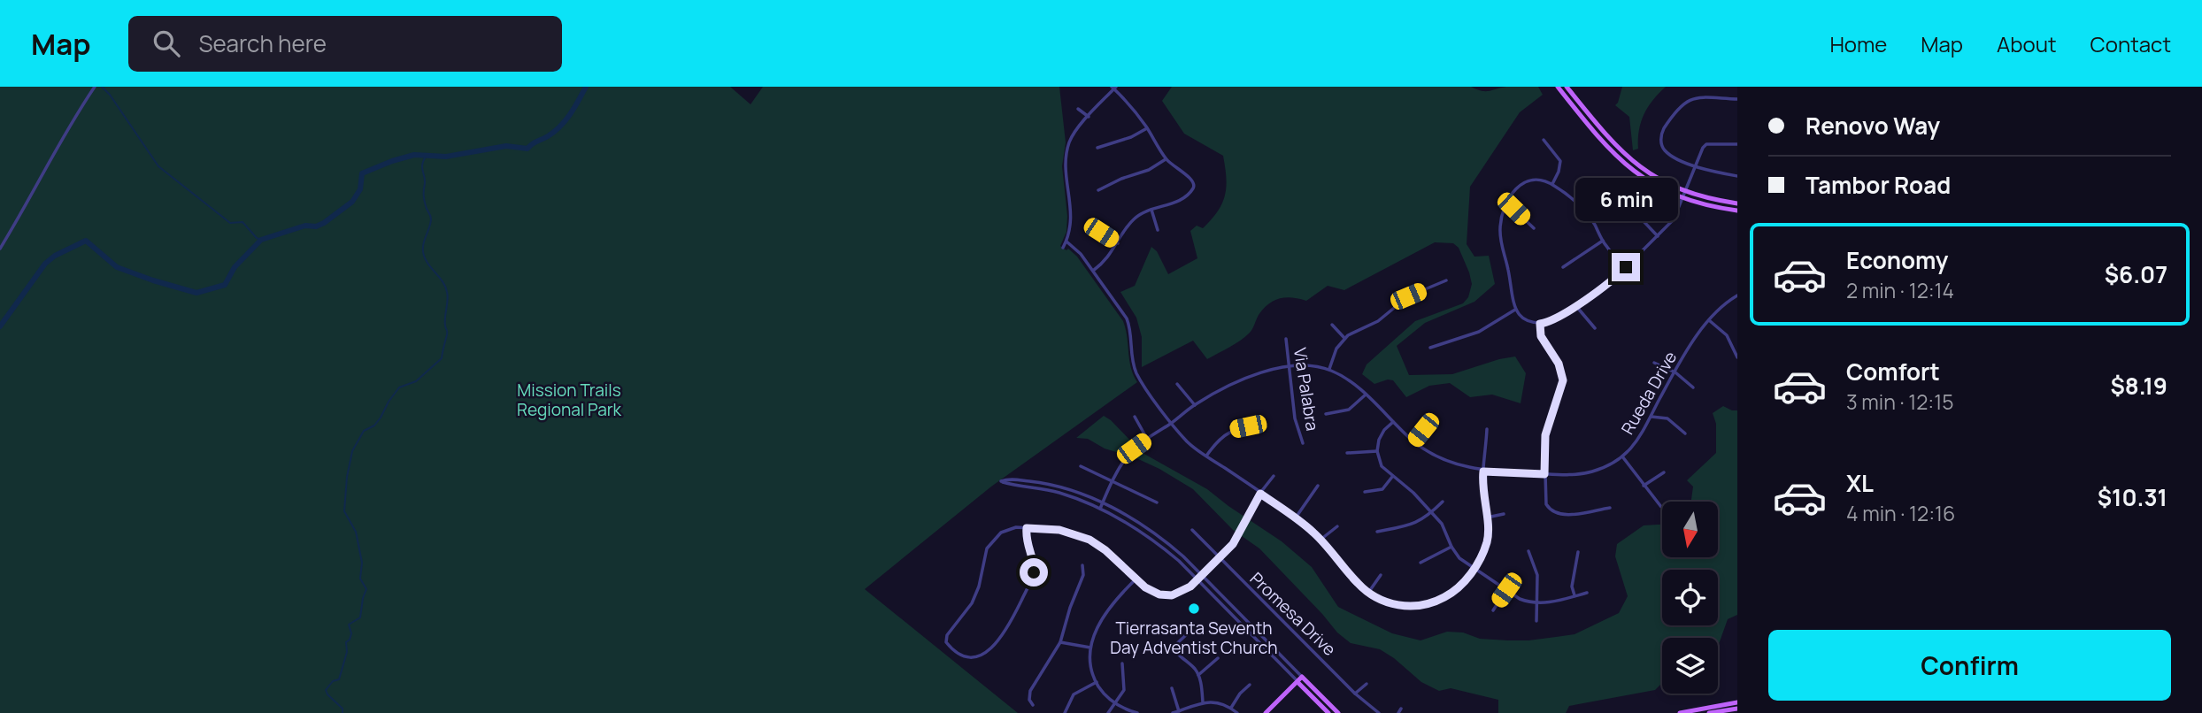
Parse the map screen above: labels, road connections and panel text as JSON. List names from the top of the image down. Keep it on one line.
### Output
{"streets":{"street":["Via Palabra","Rueda Drive","Promesa Drive"]},"crossings":[["Via Palabra","Rueda Drive"]],"parks":["Mission Trails Regional Park"],"places":["Tierrasanta Seventh Day Adventist Church"],"north":"bottom","page":{"header":"Map","search":"Search here","nav":["Home","Map","About","Contact"],"banner":["Renovo Way","Tambor Road"],"bubble":"6 min","list":[{"name":"Economy","note":"2 min · 12:14","value":"$6.07"},{"name":"Comfort","note":"3 min · 12:15","value":"$8.19"},{"name":"XL","note":"4 min · 12:16","value":"$10.31"}],"buttons":"Confirm"}}
